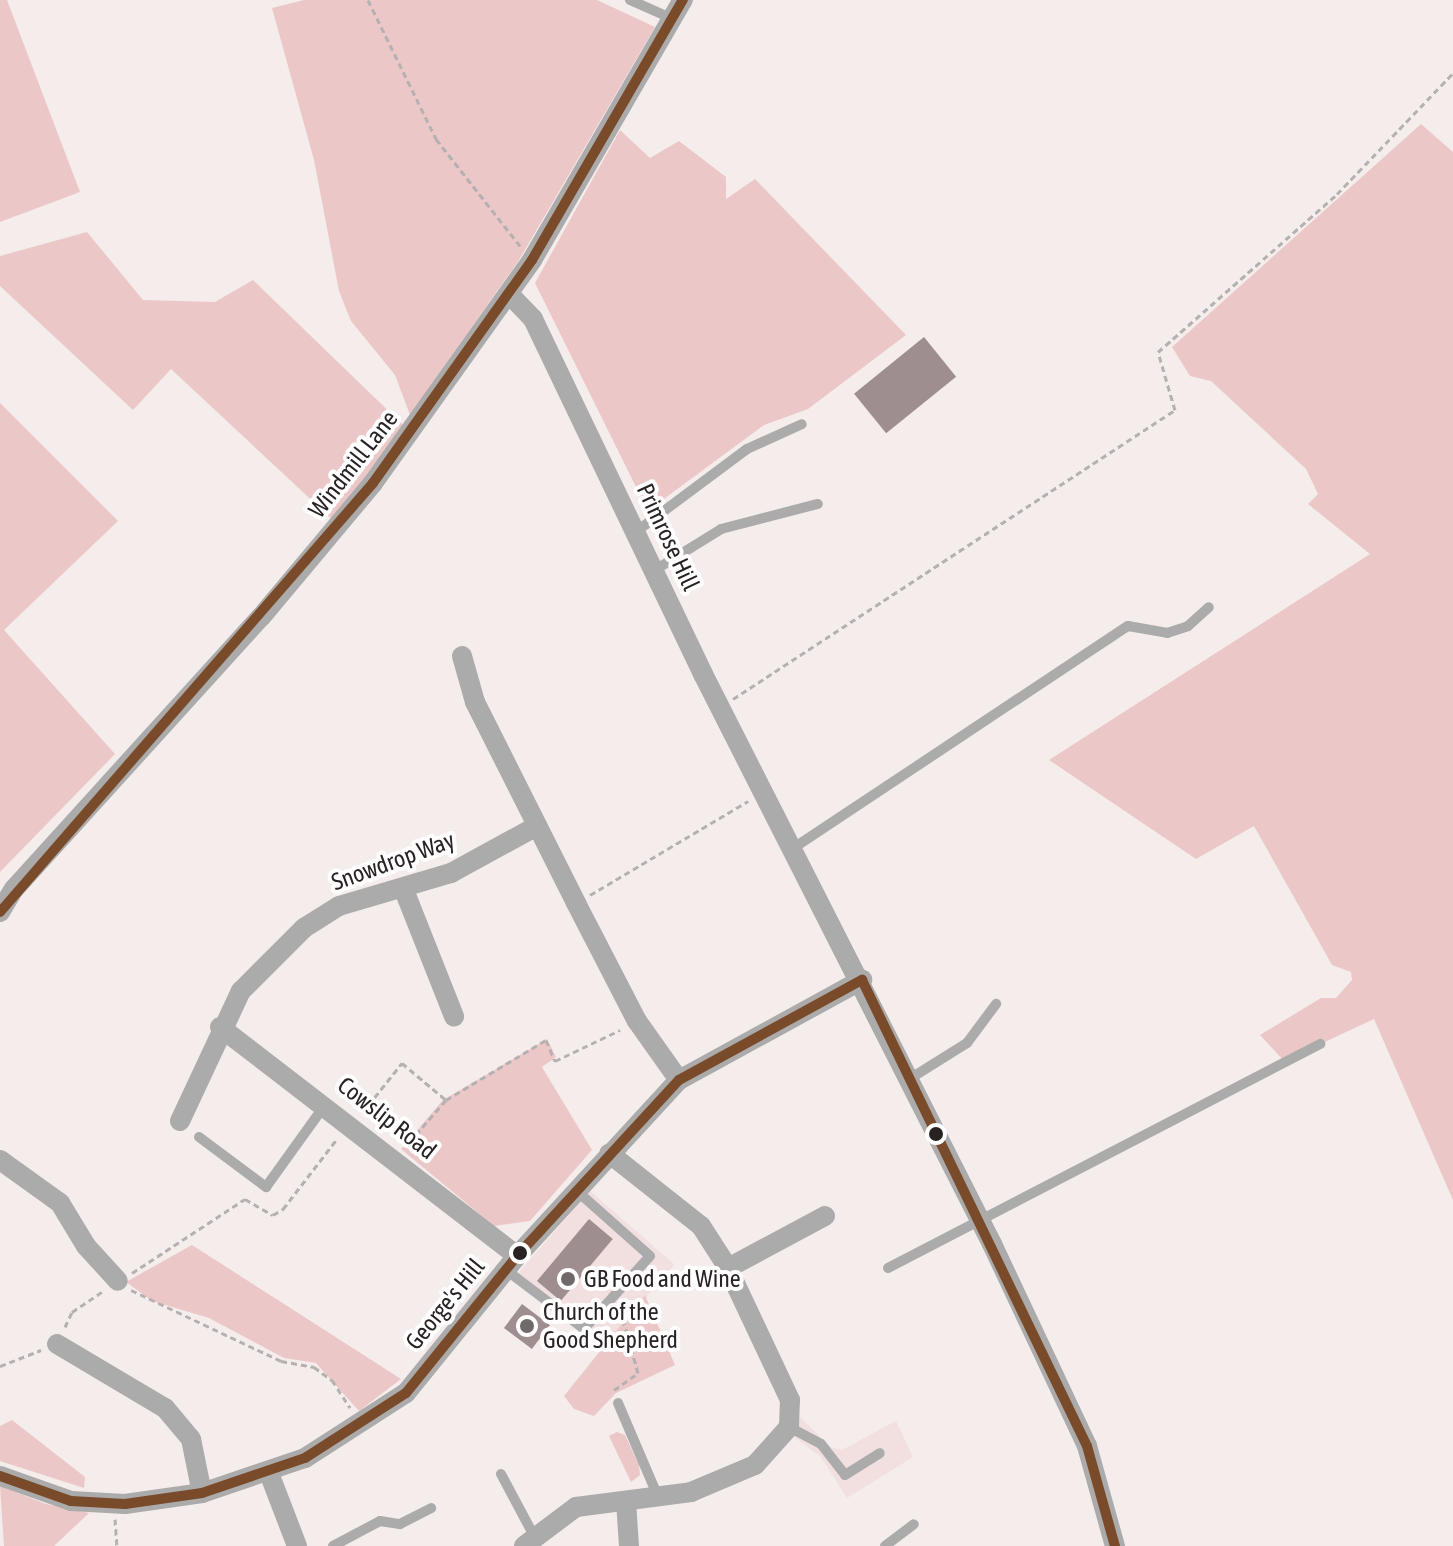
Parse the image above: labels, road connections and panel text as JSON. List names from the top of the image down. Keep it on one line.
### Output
{"streets":{"street":["Windmill Lane","Primrose Hill","Snowdrop Way","Cowslip Road","George's Hill"]},"crossings":[["Windmill Lane","Primrose Hill"],["Primrose Hill","George's Hill"],["Snowdrop Way","Cowslip Road"],["Cowslip Road","George's Hill"]],"places":["GB Food and Wine","Church of the Good Shepherd"]}
